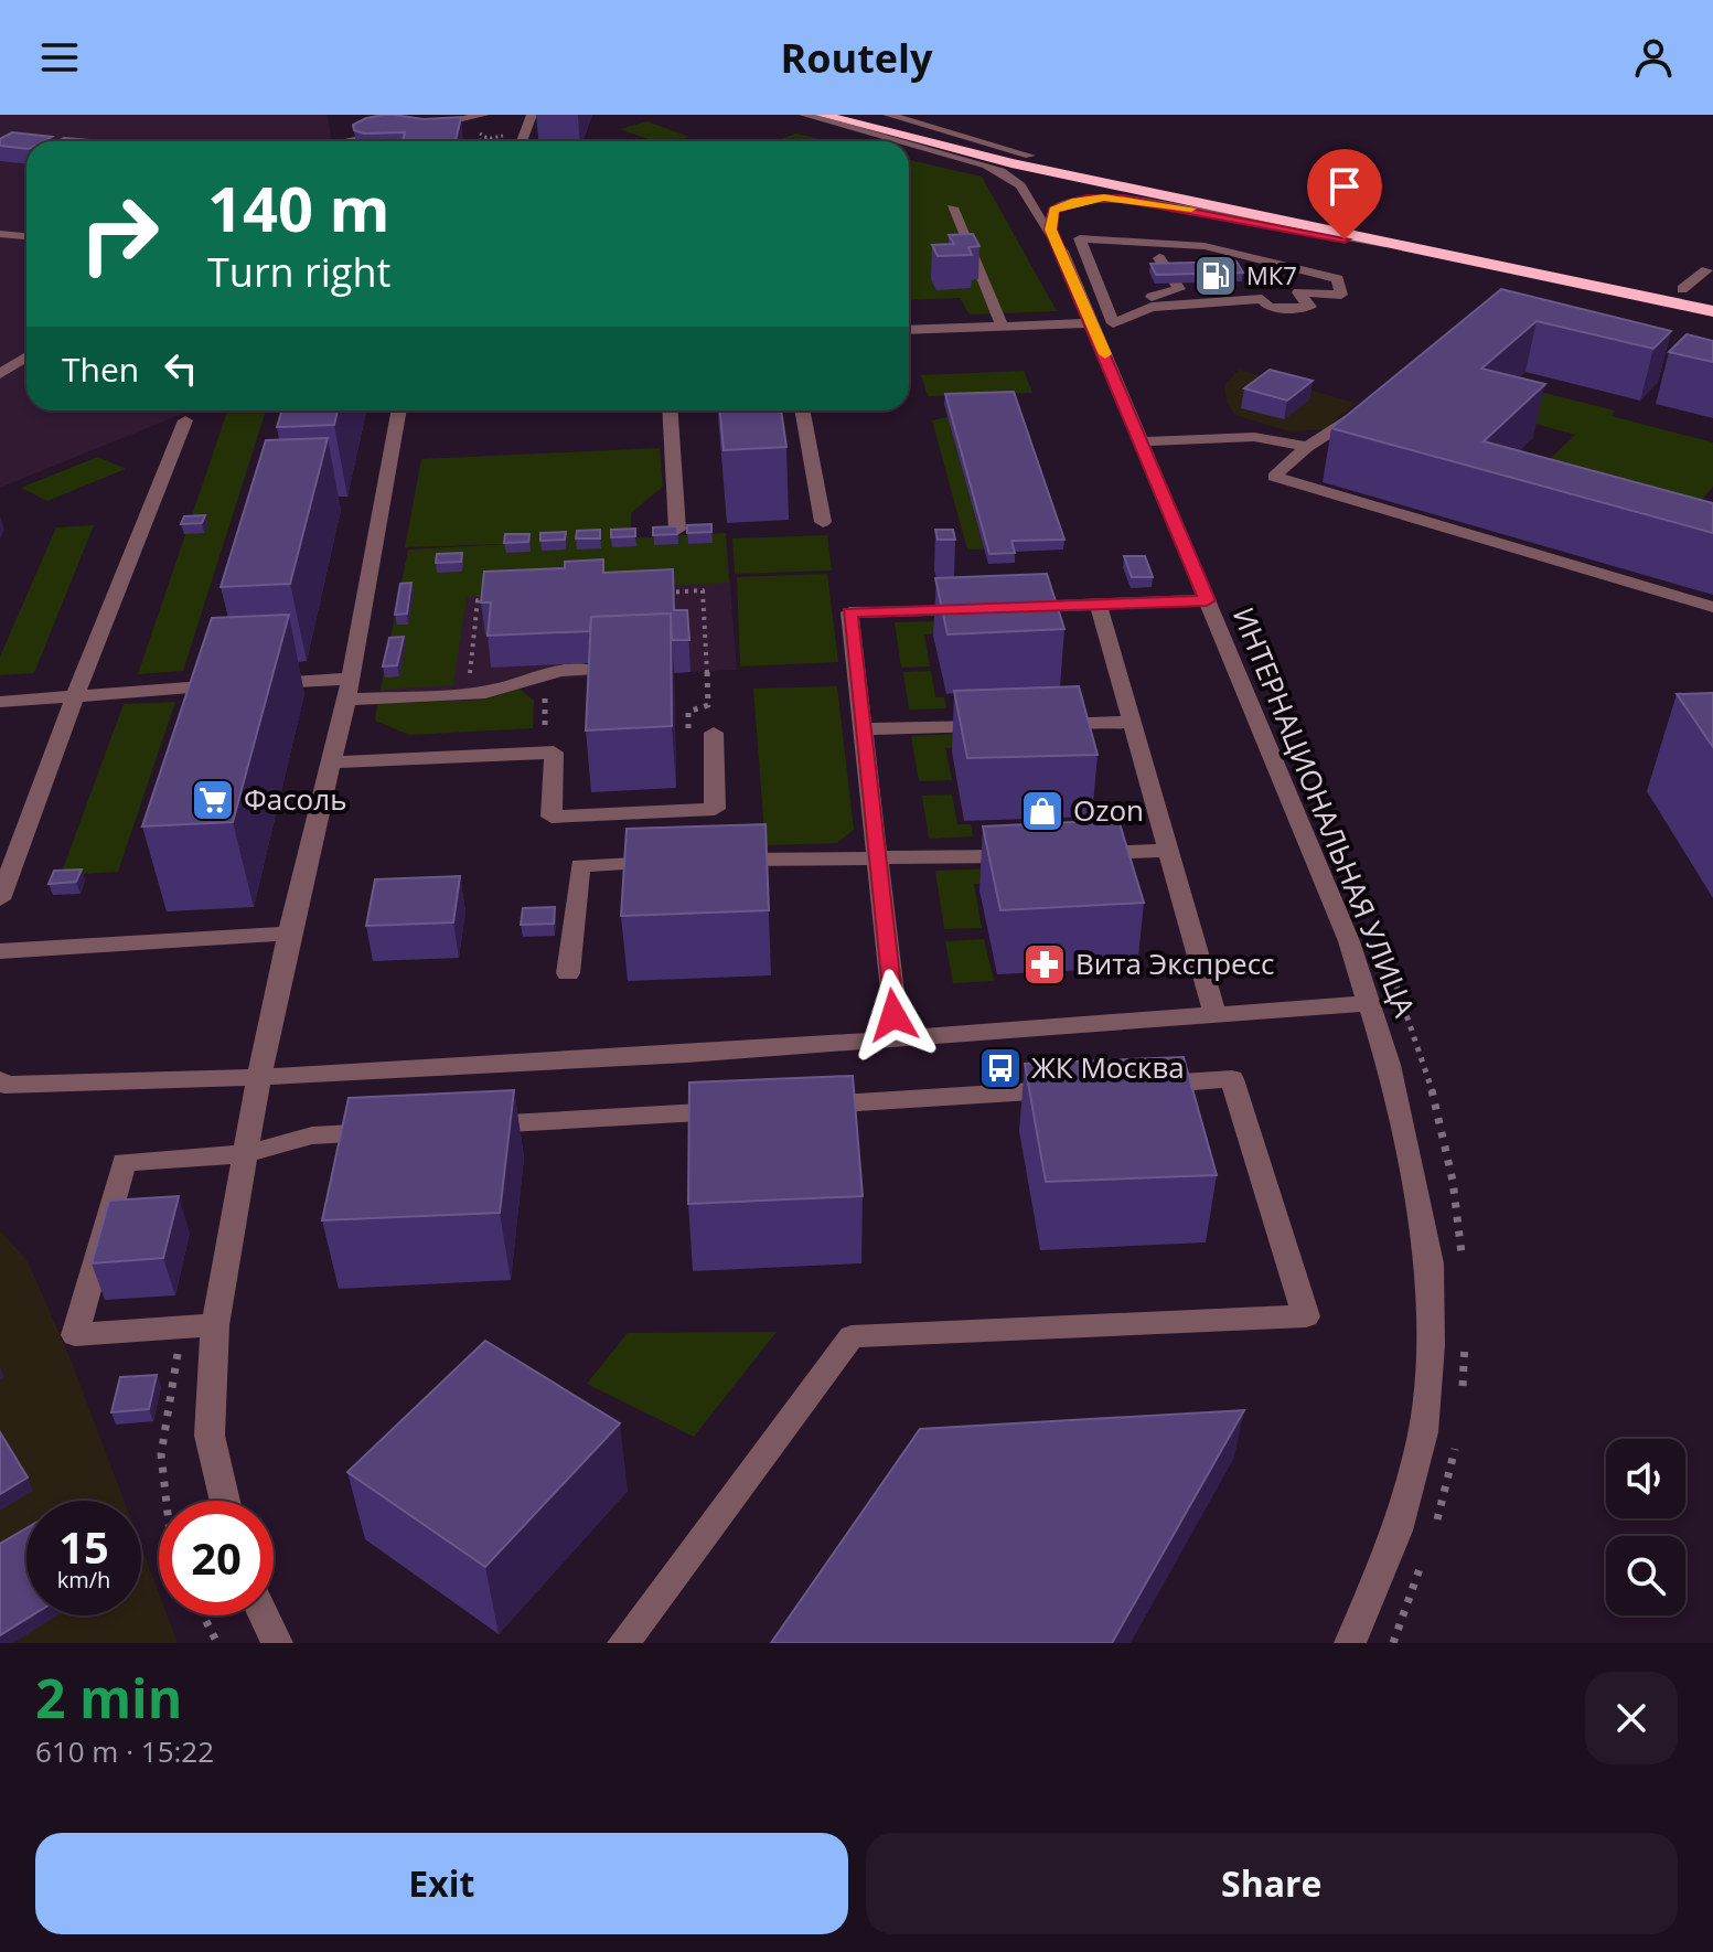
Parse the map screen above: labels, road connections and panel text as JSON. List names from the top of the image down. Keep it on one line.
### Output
{"streets":{"street":["ИНТЕРНАЦИОНАЛЬНАЯ УЛИЦА"]},"places":{"fuel station":["МК7"],"supermarket":["Фасоль"],"shop":["Ozon"],"pharmacy":["Вита Экспресс"],"bus stop":["ЖК Москва"]},"page":{"header":"Routely","turn":["140 m","Turn right"],"then":"Then","speed":"15 km/h","limit":"20","heading":["2 min","610 m · 15:22"],"buttons":["Exit","Share"]}}
